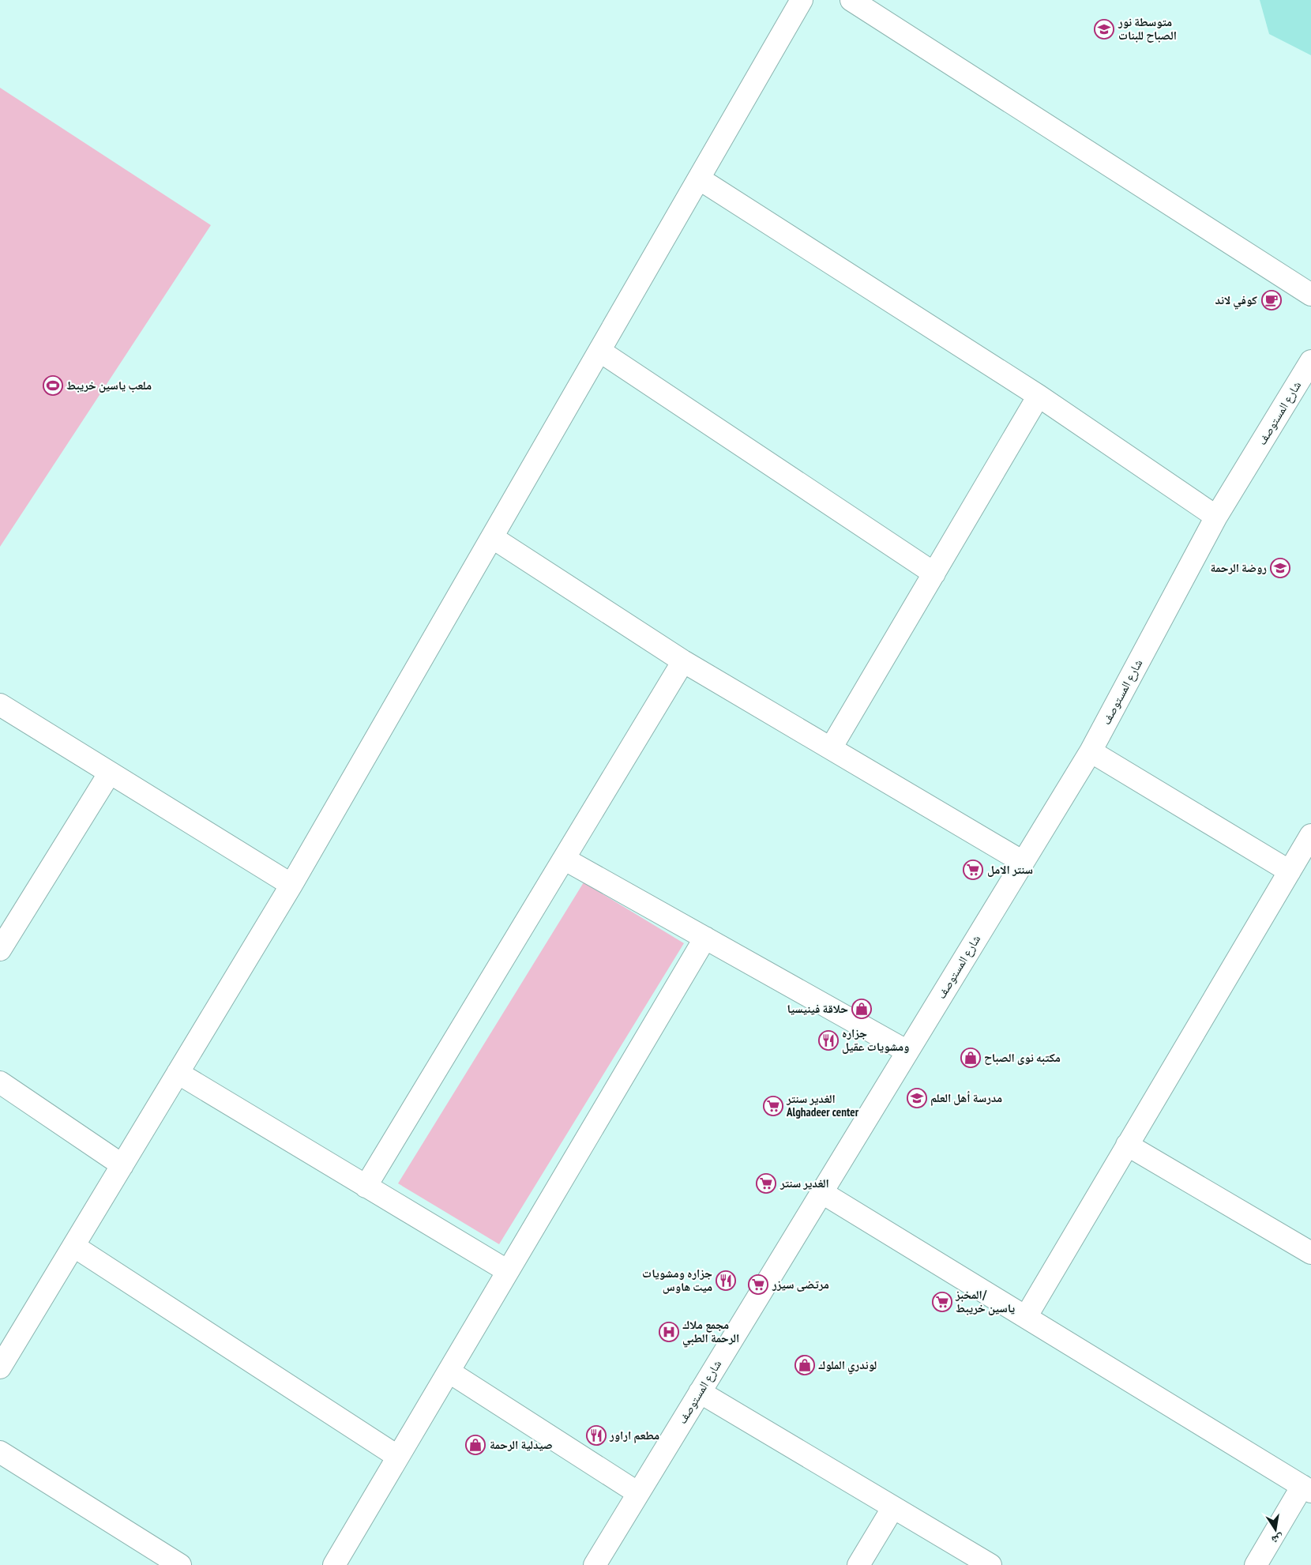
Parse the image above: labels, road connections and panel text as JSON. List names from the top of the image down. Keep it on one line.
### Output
{"streets":{"street":["شارع المستوصف"]},"places":{"school or university":["متوسطة نور الصباح للبنات","روضة الرحمة","مدرسة أهل العلم"],"cafe":["كوفي لاند"],"sports":["ملعب ياسين خريبط"],"supermarket":["سنتر الامل","الغدير سنتر Alghadeer center","الغدير سنتر","مرتضى سيزر","المخبز/ ياسين خريبط"],"shop":["حلاقة فينيسيا","مكتبه نوى الصباح","لوندري الملوك","صيدلية الرحمة"],"restaurant":["جزاره ومشويات عقيل","جزاره ومشويات ميت هاوس","مطعم اراور"],"hospital":["مجمع ملاك الرحمة الطبي"]},"north":"bottom"}
